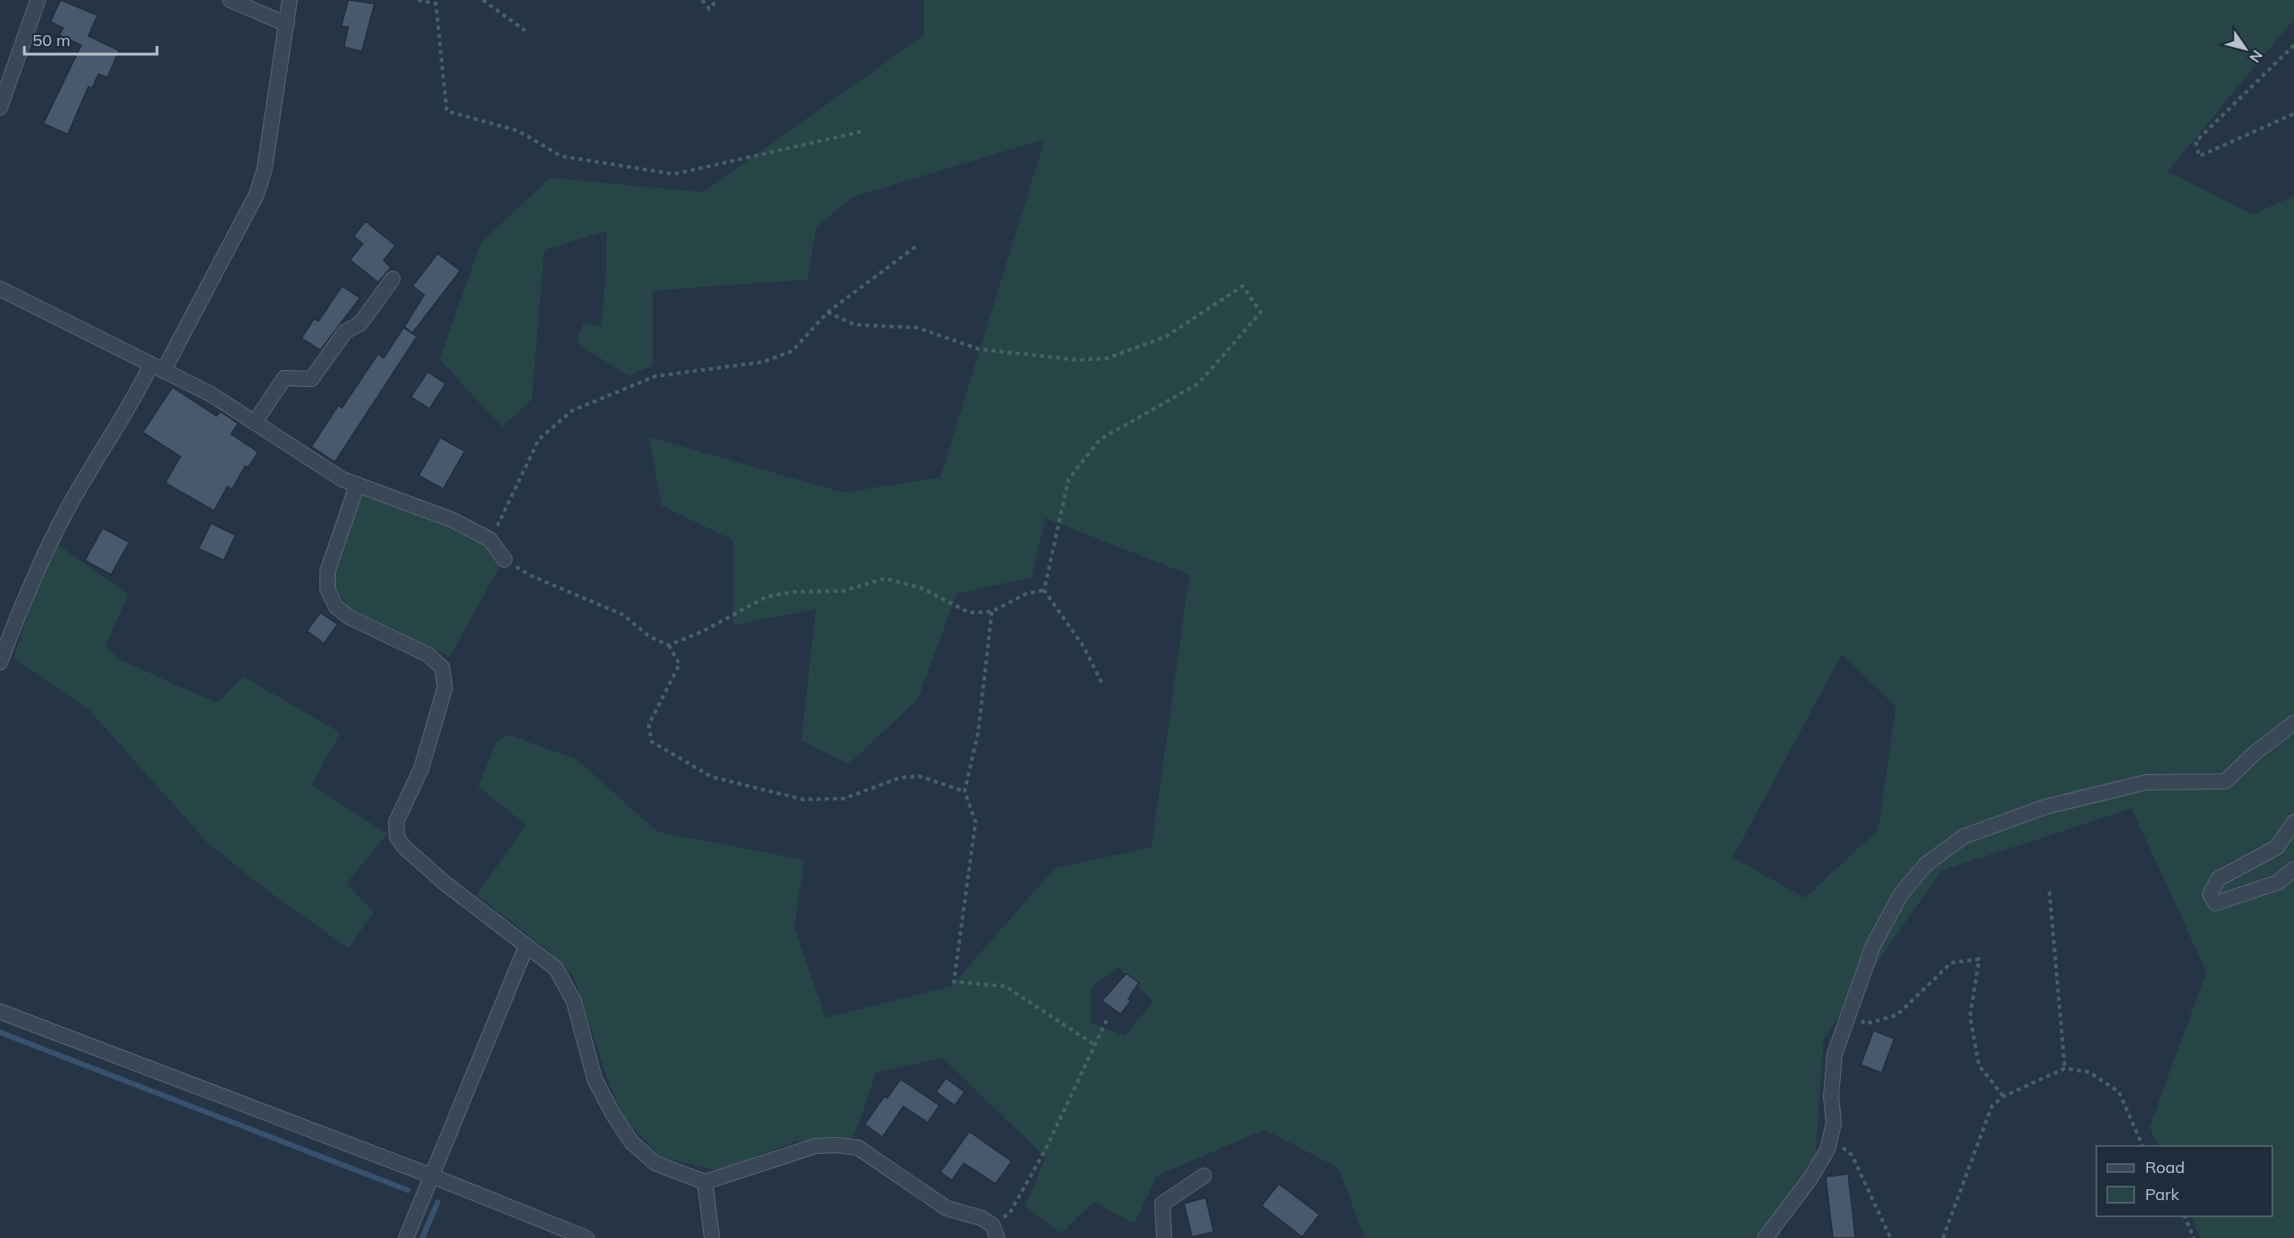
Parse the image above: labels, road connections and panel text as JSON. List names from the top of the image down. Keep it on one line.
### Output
{"legend":["Road","Park"],"scale_bar":"50 m","north":"bottom right"}
